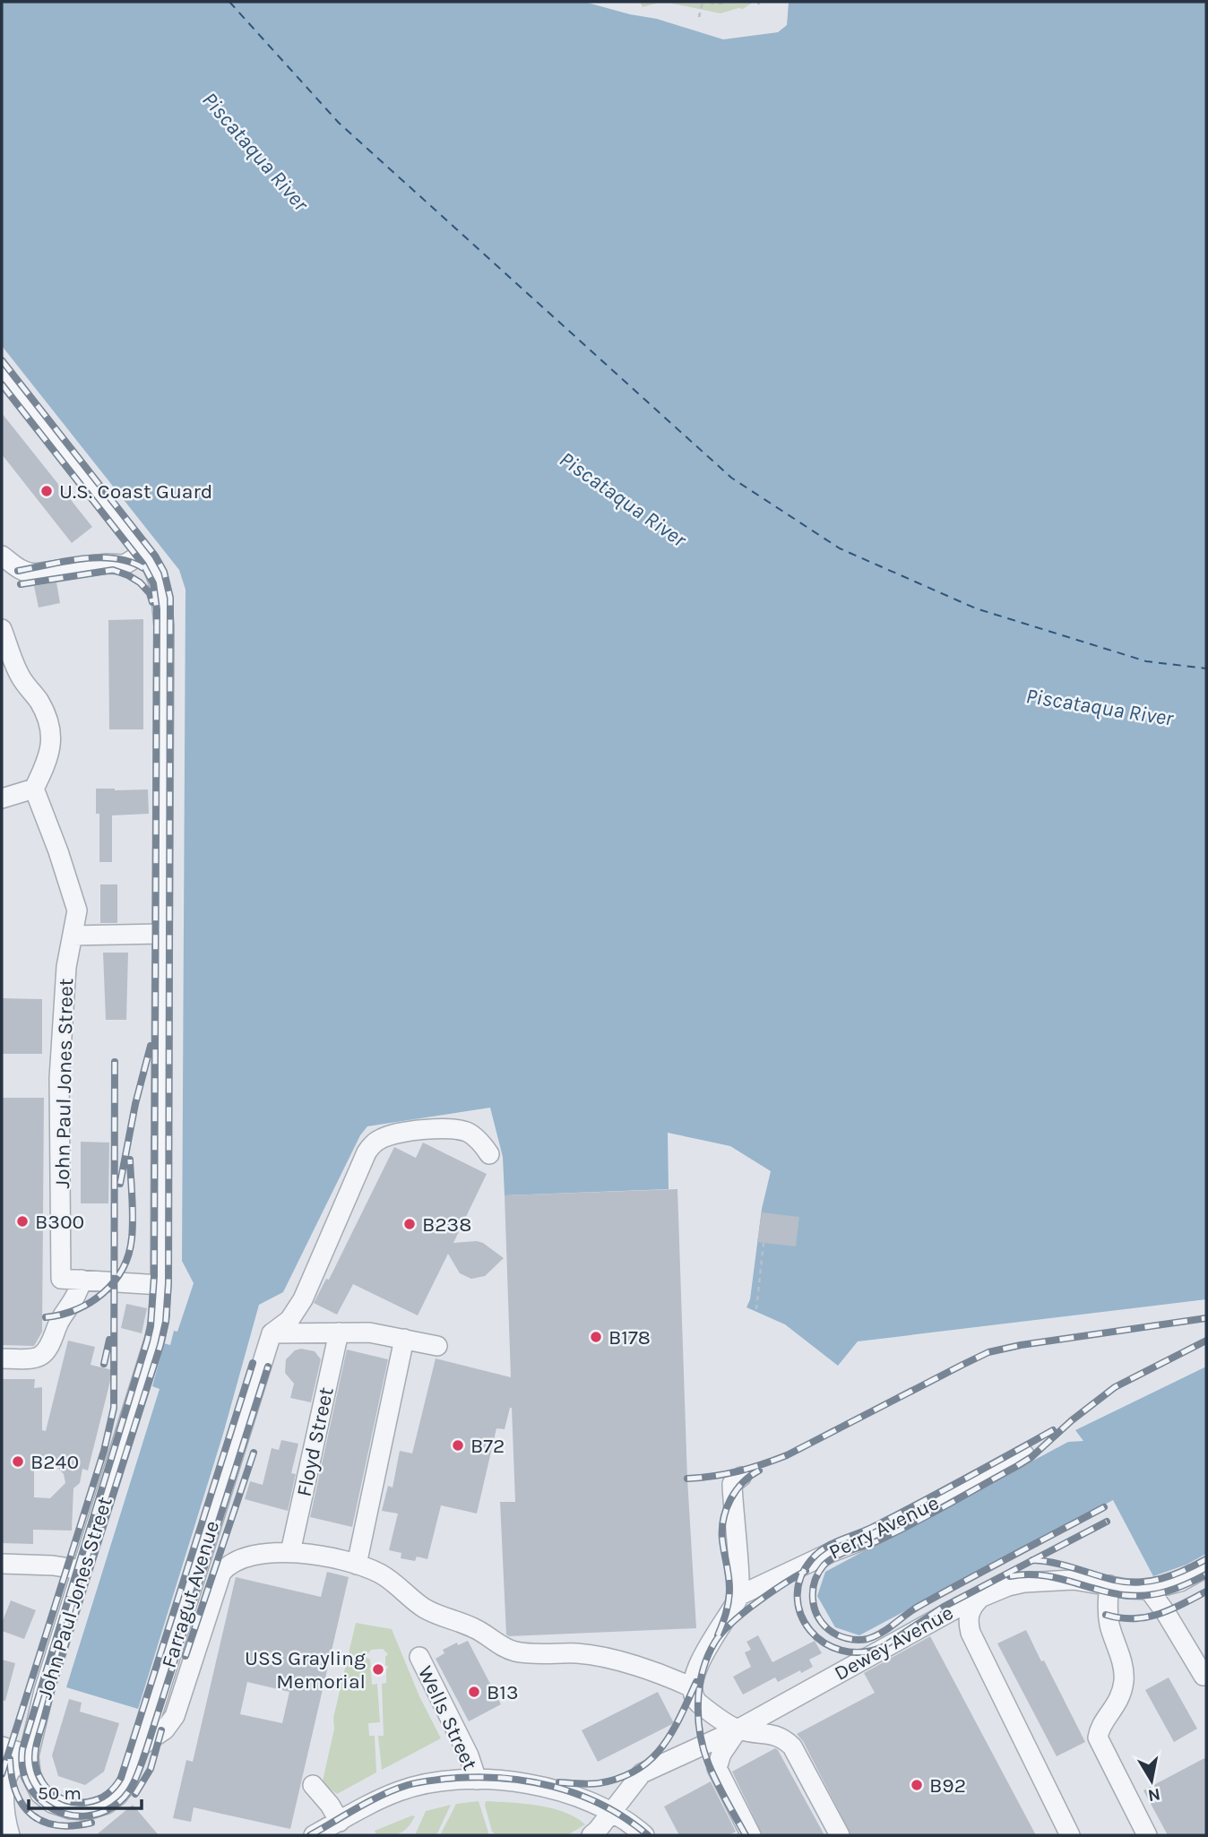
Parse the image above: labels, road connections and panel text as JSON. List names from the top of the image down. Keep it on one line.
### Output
{"streets":{"street":["John Paul Jones Street","Floyd Street","Perry Avenue","Farragut Avenue","Dewey Avenue","Wells Street"]},"crossings":[["John Paul Jones Street","Farragut Avenue"]],"water":["Piscataqua River"],"places":["U.S. Coast Guard","B300","B238","B178","B72","B240","USS Grayling Memorial","B13","B92"],"scale_bar":"50 m","north":"bottom"}
